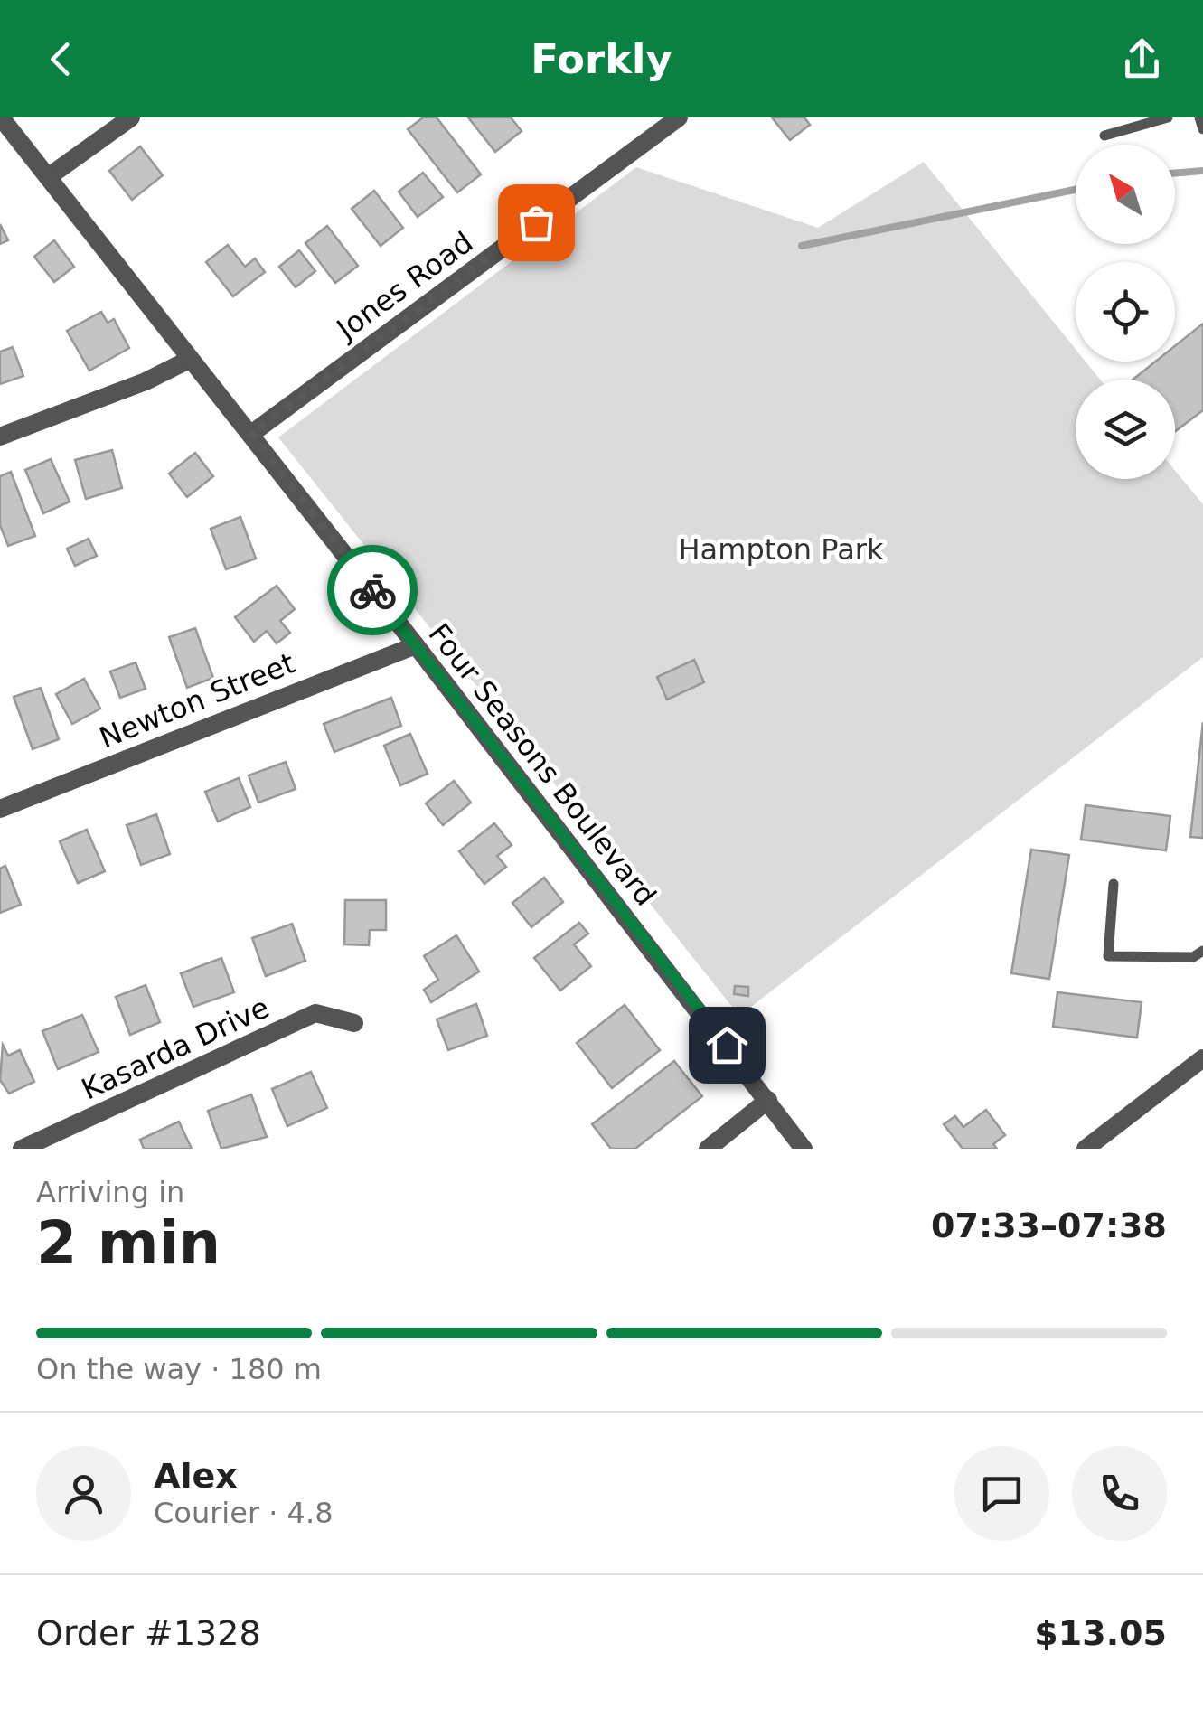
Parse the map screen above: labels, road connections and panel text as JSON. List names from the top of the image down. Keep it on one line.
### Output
{"streets":{"street":["Jones Road","Newton Street","Four Seasons Boulevard","Kasarda Drive"]},"crossings":[["Jones Road","Four Seasons Boulevard"],["Newton Street","Four Seasons Boulevard"]],"parks":["Hampton Park"],"north":"top left","page":{"header":"Forkly","heading":["2 min","Arriving in","07:33–07:38"],"panel":["Alex","Courier · 4.8","Order #1328","$13.05"],"bar":"On the way · 180 m"}}
